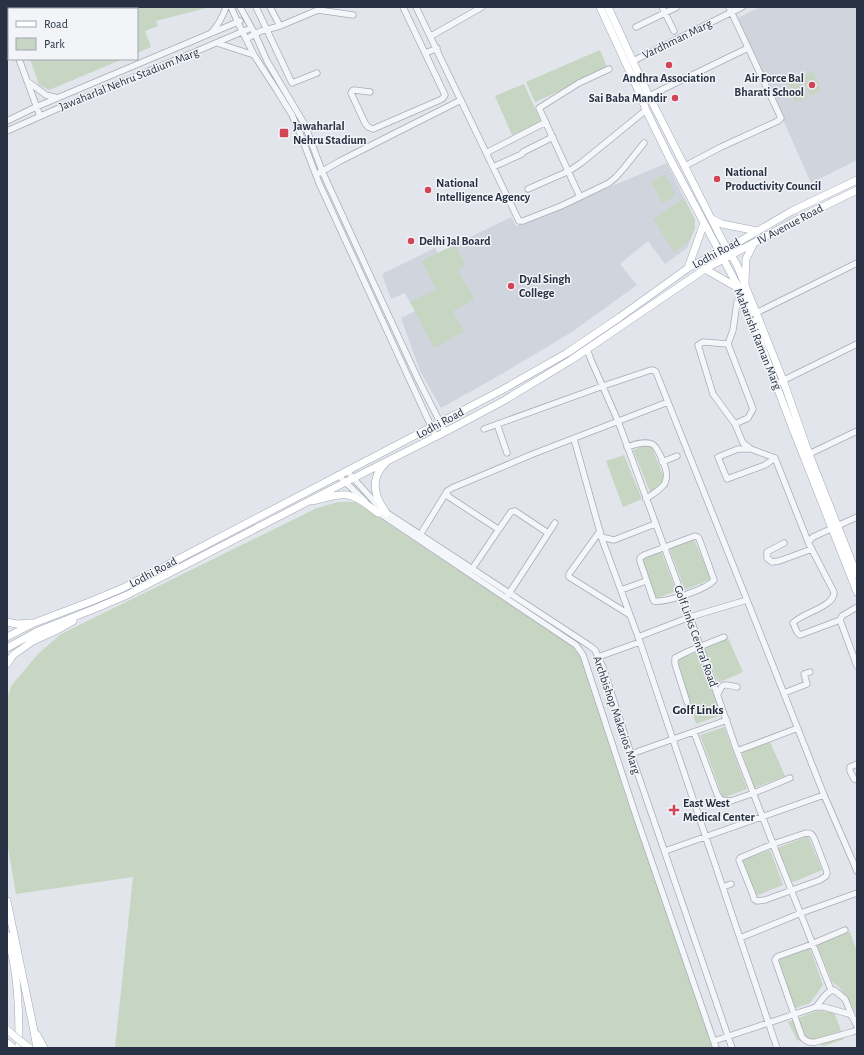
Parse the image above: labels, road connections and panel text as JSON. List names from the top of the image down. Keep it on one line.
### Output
{"streets":{"main road":["IV Avenue Road","Lodhi Road","Maharishi Raman Marg"],"street":["Vardhman Marg","Jawaharlal Nehru Stadium Marg","Golf Links Central Road","Archbishop Makarios Marg"]},"crossings":[["Vardhman Marg","Maharishi Raman Marg"],["IV Avenue Road","Lodhi Road"],["IV Avenue Road","Maharishi Raman Marg"],["Lodhi Road","Maharishi Raman Marg"],["Lodhi Road","Golf Links Central Road"],["Lodhi Road","Archbishop Makarios Marg"]],"districts":["Golf Links"],"places":{"other":["Andhra Association","Air Force Bal Bharati School","Sai Baba Mandir","National Productivity Council","National Intelligence Agency","Delhi Jal Board","Dyal Singh College"],"transit":["Jawaharlal Nehru Stadium"],"health":["East West Medical Center"]},"legend":["Road","Park"]}
